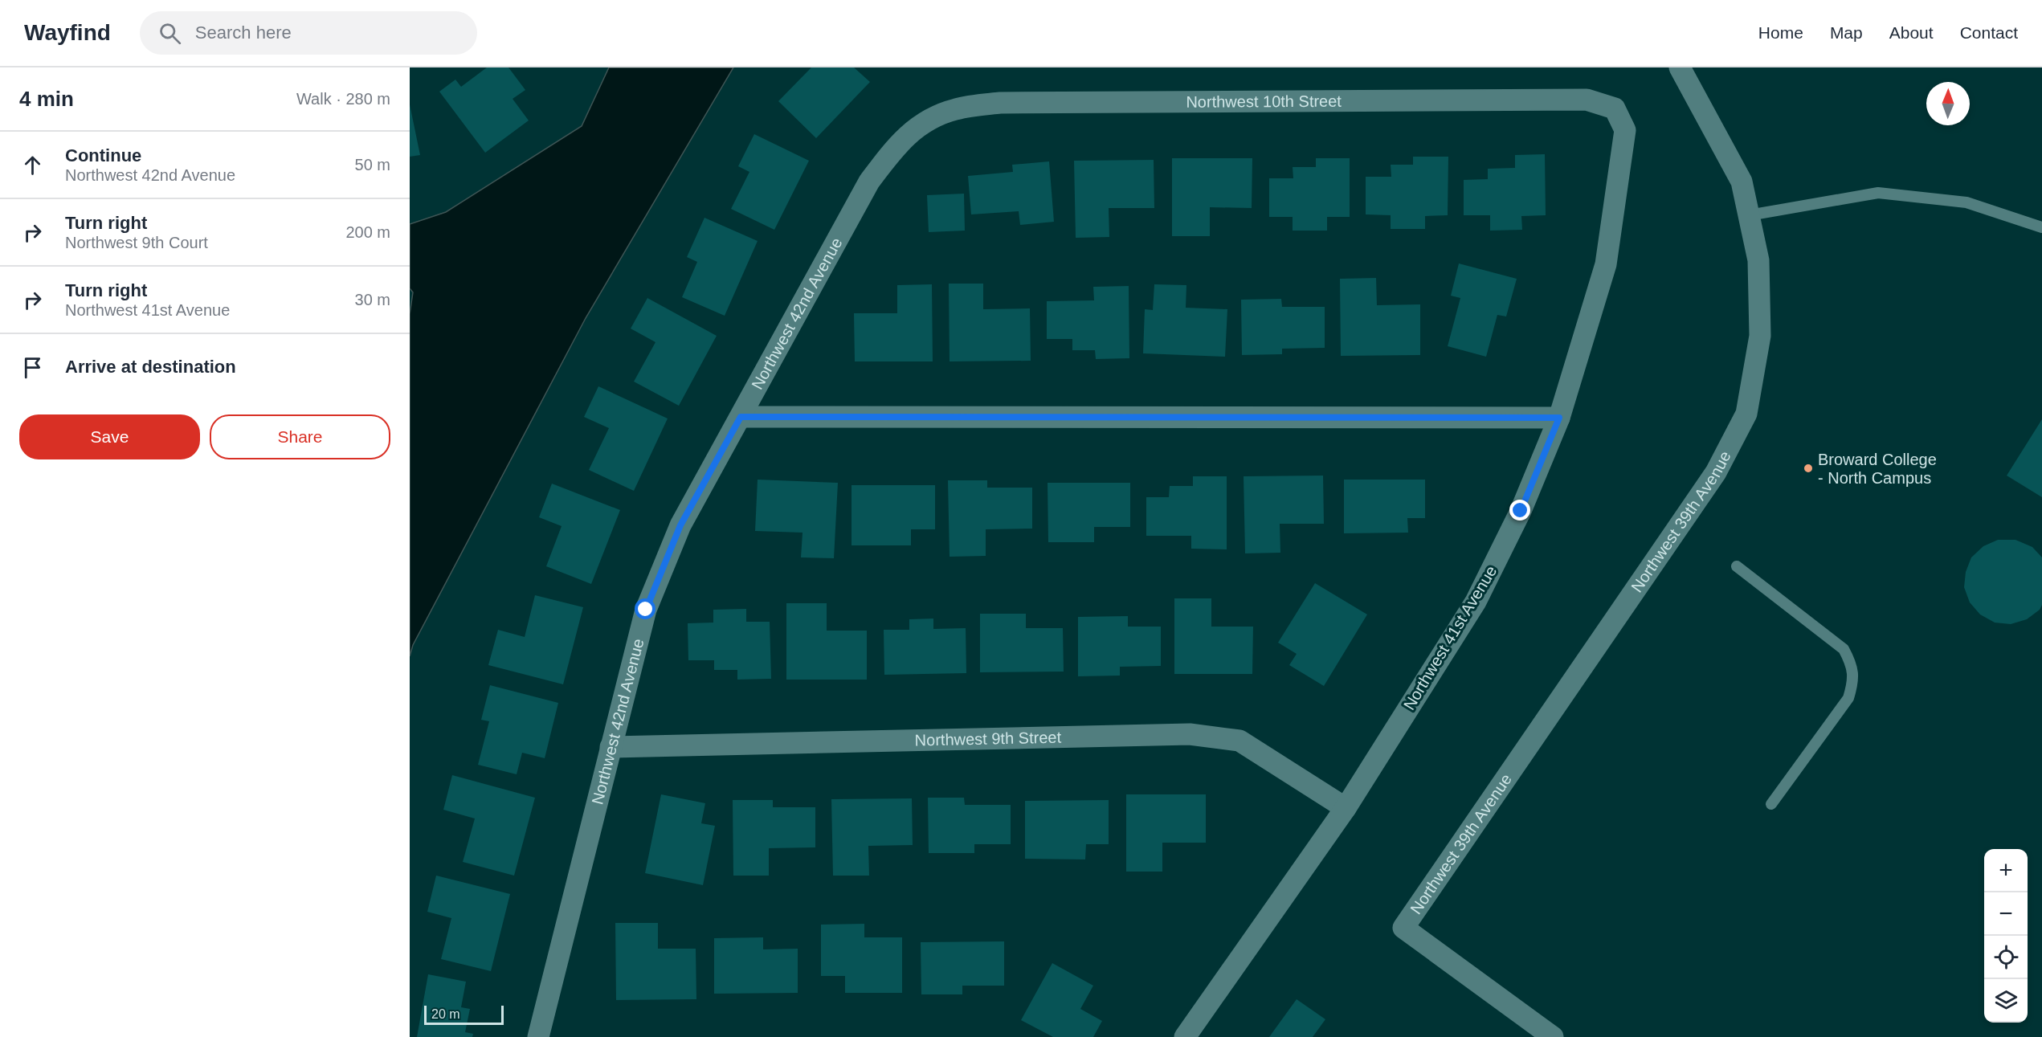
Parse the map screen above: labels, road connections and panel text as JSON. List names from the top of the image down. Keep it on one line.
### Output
{"streets":{"street":["Northwest 10th Street","Northwest 42nd Avenue","Northwest 39th Avenue","Northwest 41st Avenue","Northwest 9th Street"]},"crossings":[["Northwest 10th Street","Northwest 42nd Avenue"],["Northwest 10th Street","Northwest 41st Avenue"],["Northwest 42nd Avenue","Northwest 9th Street"],["Northwest 41st Avenue","Northwest 9th Street"]],"places":["Broward College - North Campus"],"scale_bar":"20 m","north":"top","page":{"header":"Wayfind","search":"Search here","nav":["Home","Map","About","Contact"],"heading":["4 min","Walk · 280 m"],"list":[["Continue","Northwest 42nd Avenue","50 m"],["Turn right","Northwest 9th Court","200 m"],["Turn right","Northwest 41st Avenue","30 m"],"Arrive at destination"],"buttons":["Save","Share"],"map_buttons":["+","−"],"scale":"20 m"}}
